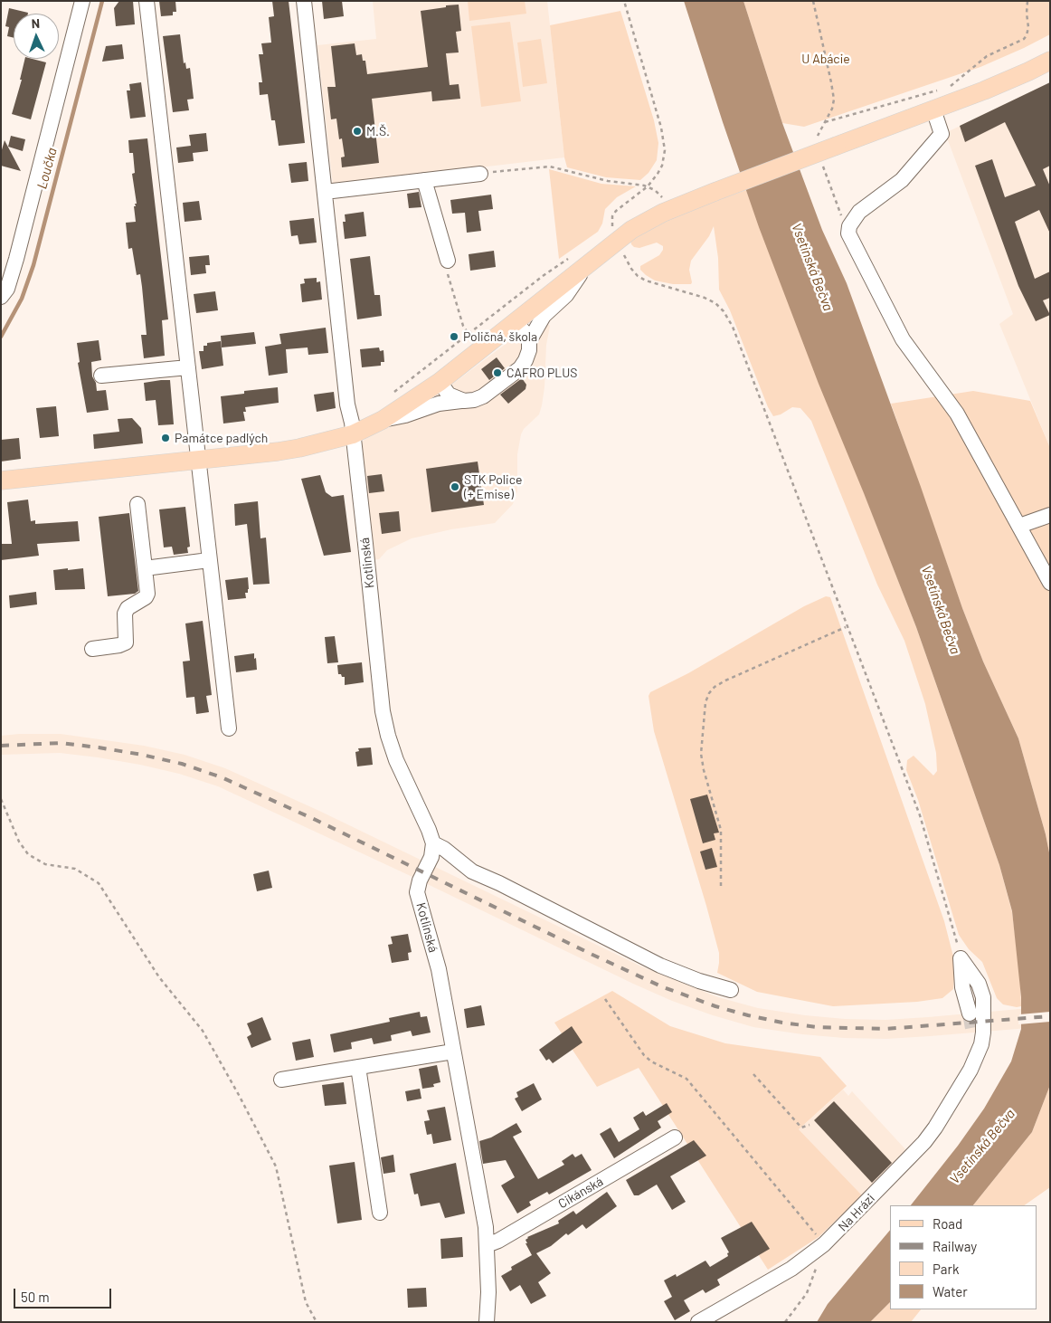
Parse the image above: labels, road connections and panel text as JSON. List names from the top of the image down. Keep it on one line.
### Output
{"streets":{"street":["Kotlinská","Cikánská","Na Hrázi"]},"crossings":[["Kotlinská","Cikánská"]],"water":["Loučka","Vsetínská Bečva"],"parks":["U Abácie"],"places":["M.Š.","Poličná, škola","CAFRO PLUS","Památce padlých","STK Police (+ Emise)"],"legend":["Road","Railway","Park","Water"],"scale_bar":"50 m","north":"top"}
